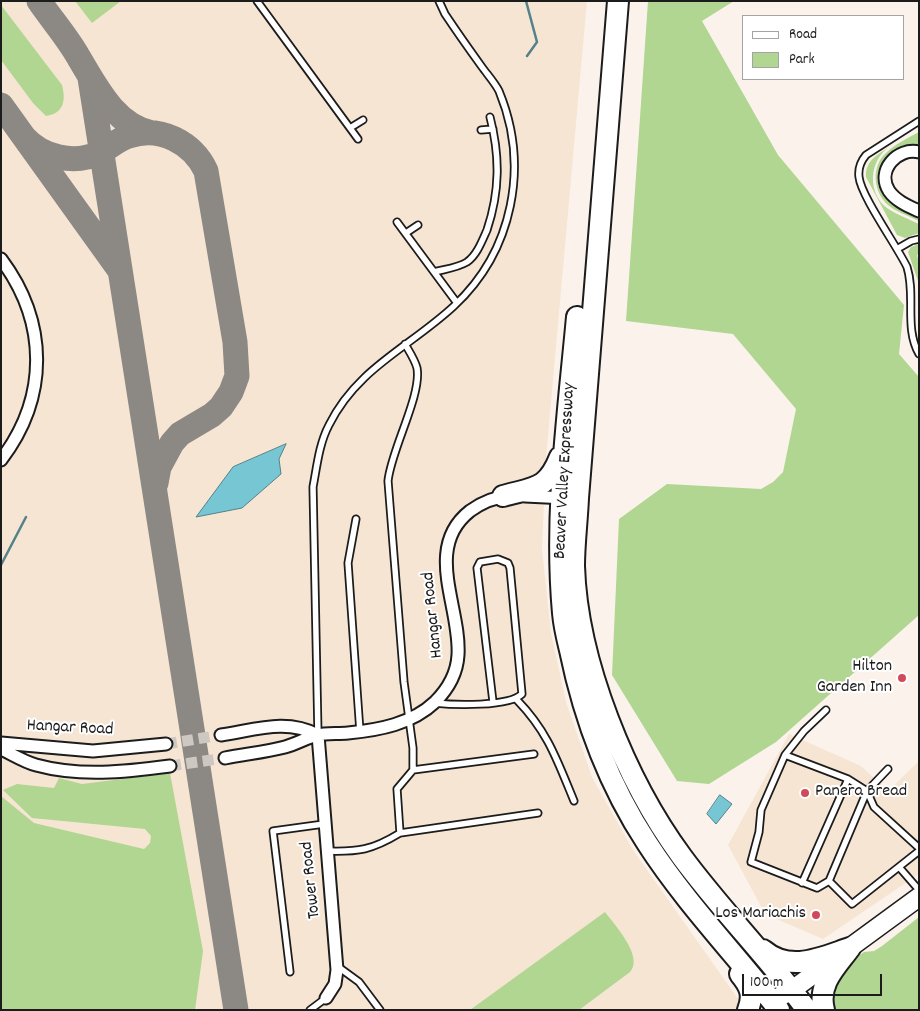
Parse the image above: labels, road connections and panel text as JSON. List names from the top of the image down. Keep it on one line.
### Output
{"streets":{"highway":["Beaver Valley Expressway"],"street":["Hangar Road","Tower Road"]},"crossings":[["Beaver Valley Expressway","Hangar Road"],["Hangar Road","Tower Road"]],"places":["Hilton Garden Inn","Panera Bread","Los Mariachis"],"legend":["Road","Park"],"scale_bar":"100 m"}
